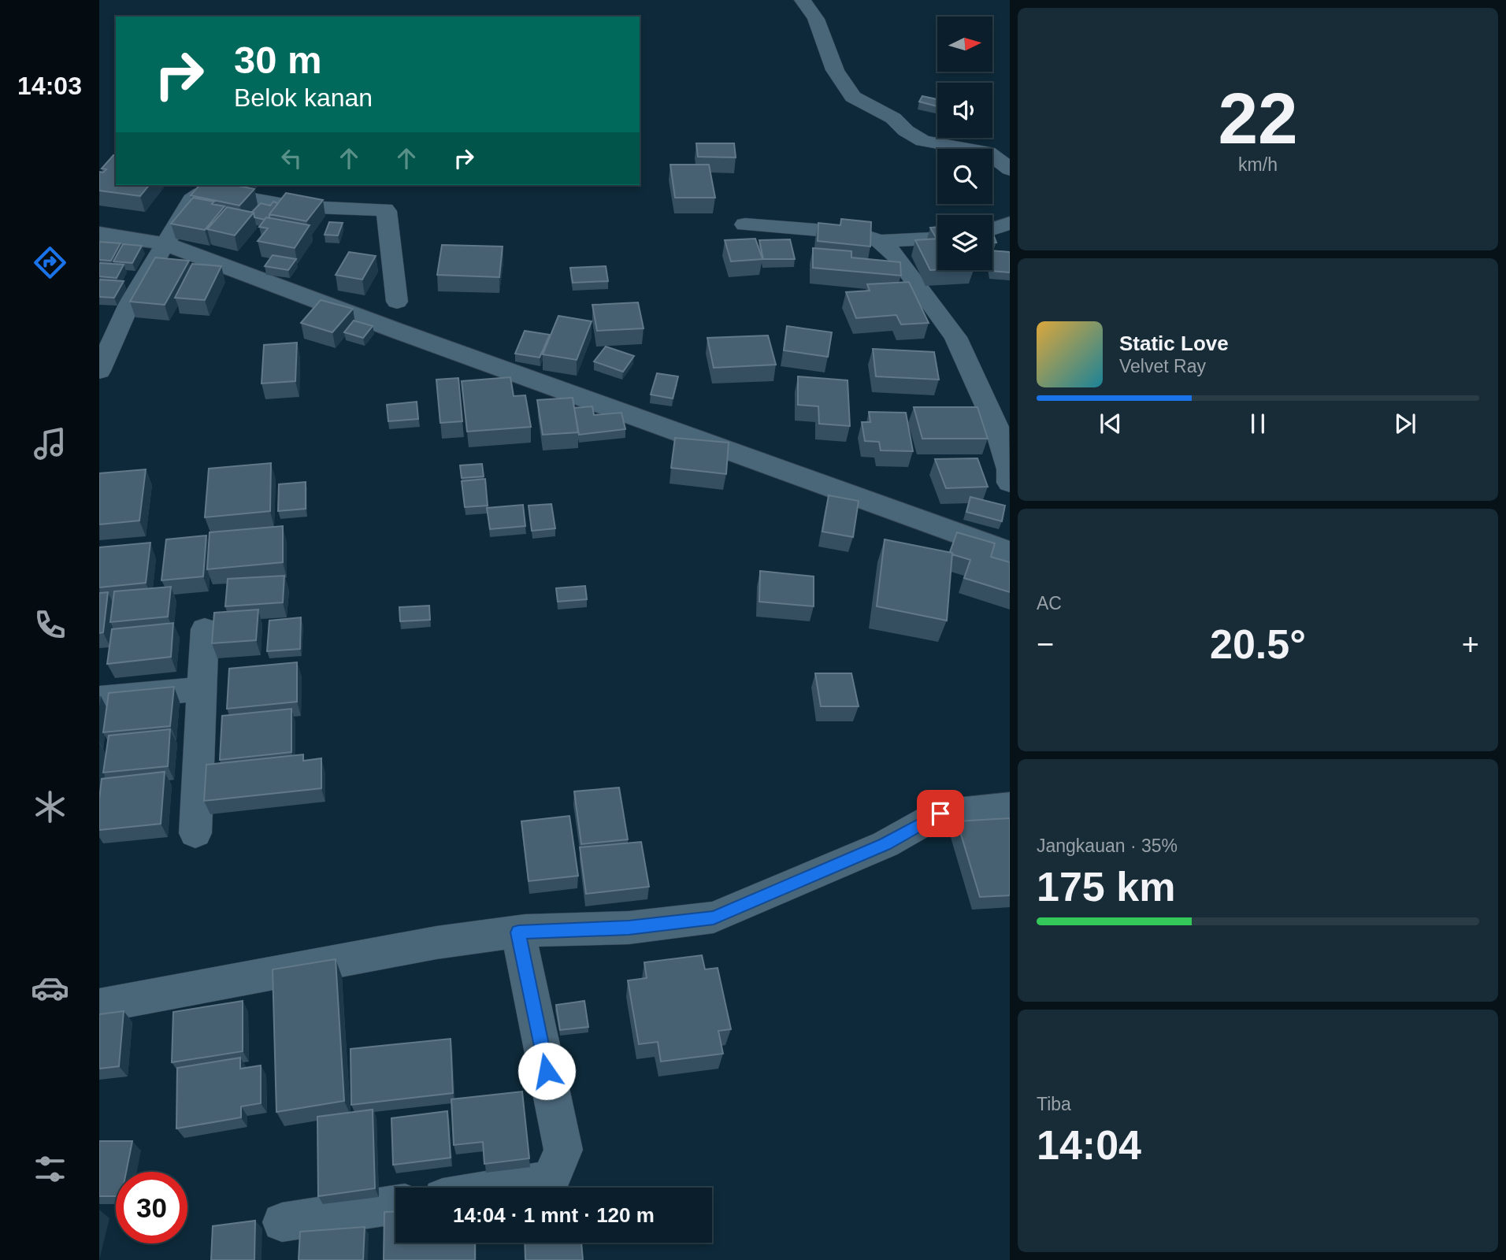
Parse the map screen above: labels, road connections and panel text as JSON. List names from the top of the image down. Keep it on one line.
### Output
{"north":"right","page":{"tabs":"14:03","tile":[["22","km/h"],"AC",["Jangkauan · 35%","175 km"],["Tiba","14:04"]],"turn":["30 m","Belok kanan"],"song":["Static Love","Velvet Ray"],"heat":["−","20.5°","+"],"limit":"30","trip":"14:04 · 1 mnt · 120 m"}}
